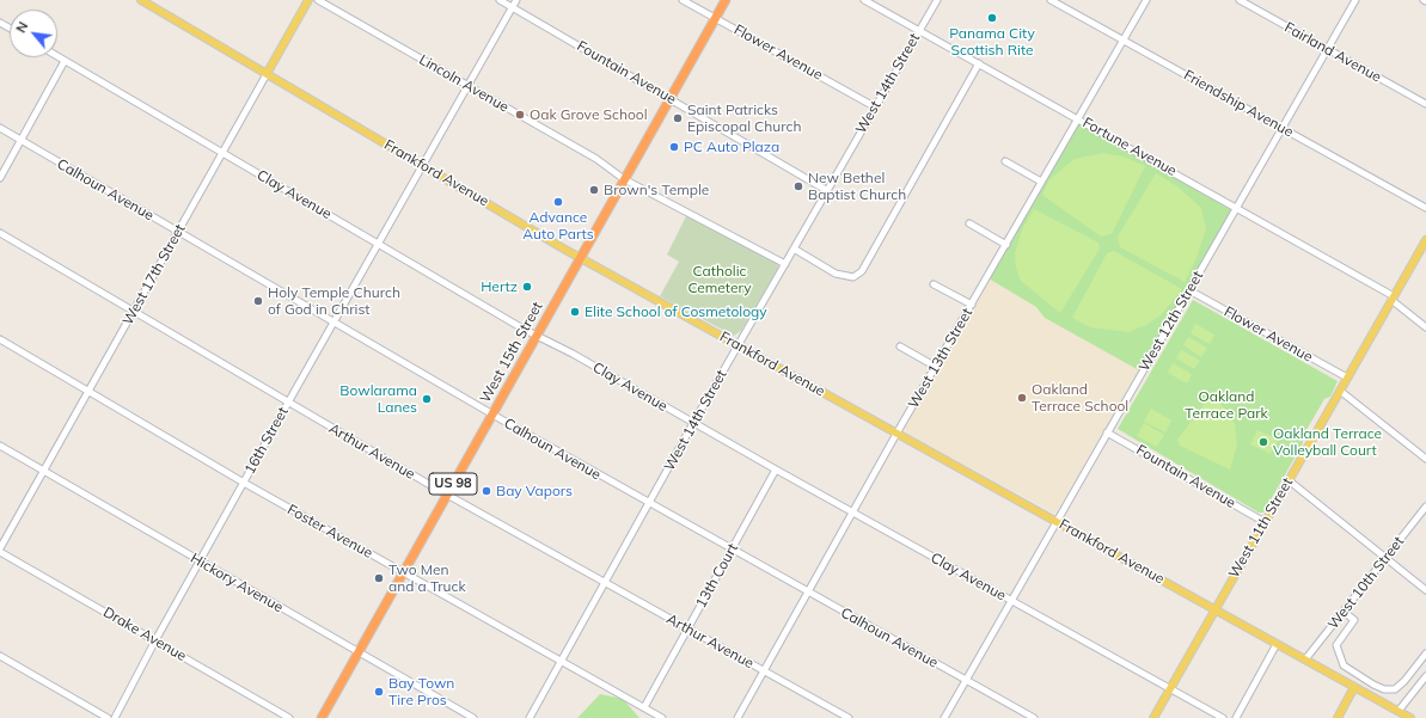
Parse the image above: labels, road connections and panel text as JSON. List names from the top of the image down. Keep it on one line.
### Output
{"streets":{"highway":["West 15th Street","US 98"],"main road":["Frankford Avenue","West 17th Street","West 11th Street"],"street":["Flower Avenue","Fairland Avenue","Fountain Avenue","Lincoln Avenue","West 14th Street","Friendship Avenue","Fortune Avenue","Calhoun Avenue","Clay Avenue","West 12th Street","West 13th Street","16th Street","Arthur Avenue","Foster Avenue","13th Court","Hickory Avenue","West 10th Street","Drake Avenue"]},"crossings":[["Flower Avenue","West 14th Street"],["Flower Avenue","West 12th Street"],["Flower Avenue","West 15th Street"],["Flower Avenue","West 11th Street"],["Fairland Avenue","West 12th Street"],["Fountain Avenue","West 14th Street"],["Fountain Avenue","West 12th Street"],["Fountain Avenue","West 15th Street"],["Fountain Avenue","16th Street"],["Fountain Avenue","West 11th Street"],["Lincoln Avenue","West 14th Street"],["Lincoln Avenue","West 15th Street"],["Lincoln Avenue","16th Street"],["West 14th Street","Fortune Avenue"],["West 14th Street","Frankford Avenue"],["West 14th Street","Calhoun Avenue"],["West 14th Street","Clay Avenue"],["West 14th Street","Arthur Avenue"],["West 14th Street","Foster Avenue"],["Friendship Avenue","West 12th Street"],["Friendship Avenue","West 13th Street"],["Fortune Avenue","West 12th Street"],["Fortune Avenue","West 13th Street"],["Fortune Avenue","West 11th Street"],["Frankford Avenue","West 17th Street"],["Frankford Avenue","West 12th Street"],["Frankford Avenue","West 15th Street"],["Frankford Avenue","West 13th Street"],["Frankford Avenue","16th Street"],["Frankford Avenue","West 11th Street"],["Frankford Avenue","West 10th Street"],["Calhoun Avenue","West 17th Street"],["Calhoun Avenue","West 12th Street"],["Calhoun Avenue","West 15th Street"],["Calhoun Avenue","West 13th Street"],["Calhoun Avenue","16th Street"],["Calhoun Avenue","13th Court"],["Clay Avenue","West 17th Street"],["Clay Avenue","West 12th Street"],["Clay Avenue","West 15th Street"],["Clay Avenue","West 13th Street"],["Clay Avenue","16th Street"],["Clay Avenue","West 11th Street"],["Clay Avenue","13th Court"],["West 17th Street","Arthur Avenue"],["West 17th Street","Foster Avenue"],["West 17th Street","Hickory Avenue"],["West 17th Street","Drake Avenue"],["West 15th Street","Arthur Avenue"],["West 15th Street","Foster Avenue"],["West 15th Street","Hickory Avenue"],["West 13th Street","Arthur Avenue"],["16th Street","Arthur Avenue"],["16th Street","Foster Avenue"],["16th Street","Hickory Avenue"],["16th Street","Drake Avenue"],["Arthur Avenue","13th Court"],["Foster Avenue","13th Court"]],"parks":["Catholic Cemetery","Oakland Terrace Park"],"places":["Panama City Scottish Rite","Oak Grove School","Saint Patricks Episcopal Church","PC Auto Plaza","New Bethel Baptist Church","Brown's Temple","Advance Auto Parts","Hertz","Holy Temple Church of God in Christ","Elite School of Cosmetology","Oakland Terrace School","Bowlarama Lanes","Oakland Terrace Volleyball Court","Bay Vapors","Two Men and a Truck","Bay Town Tire Pros"],"north":"top left"}
